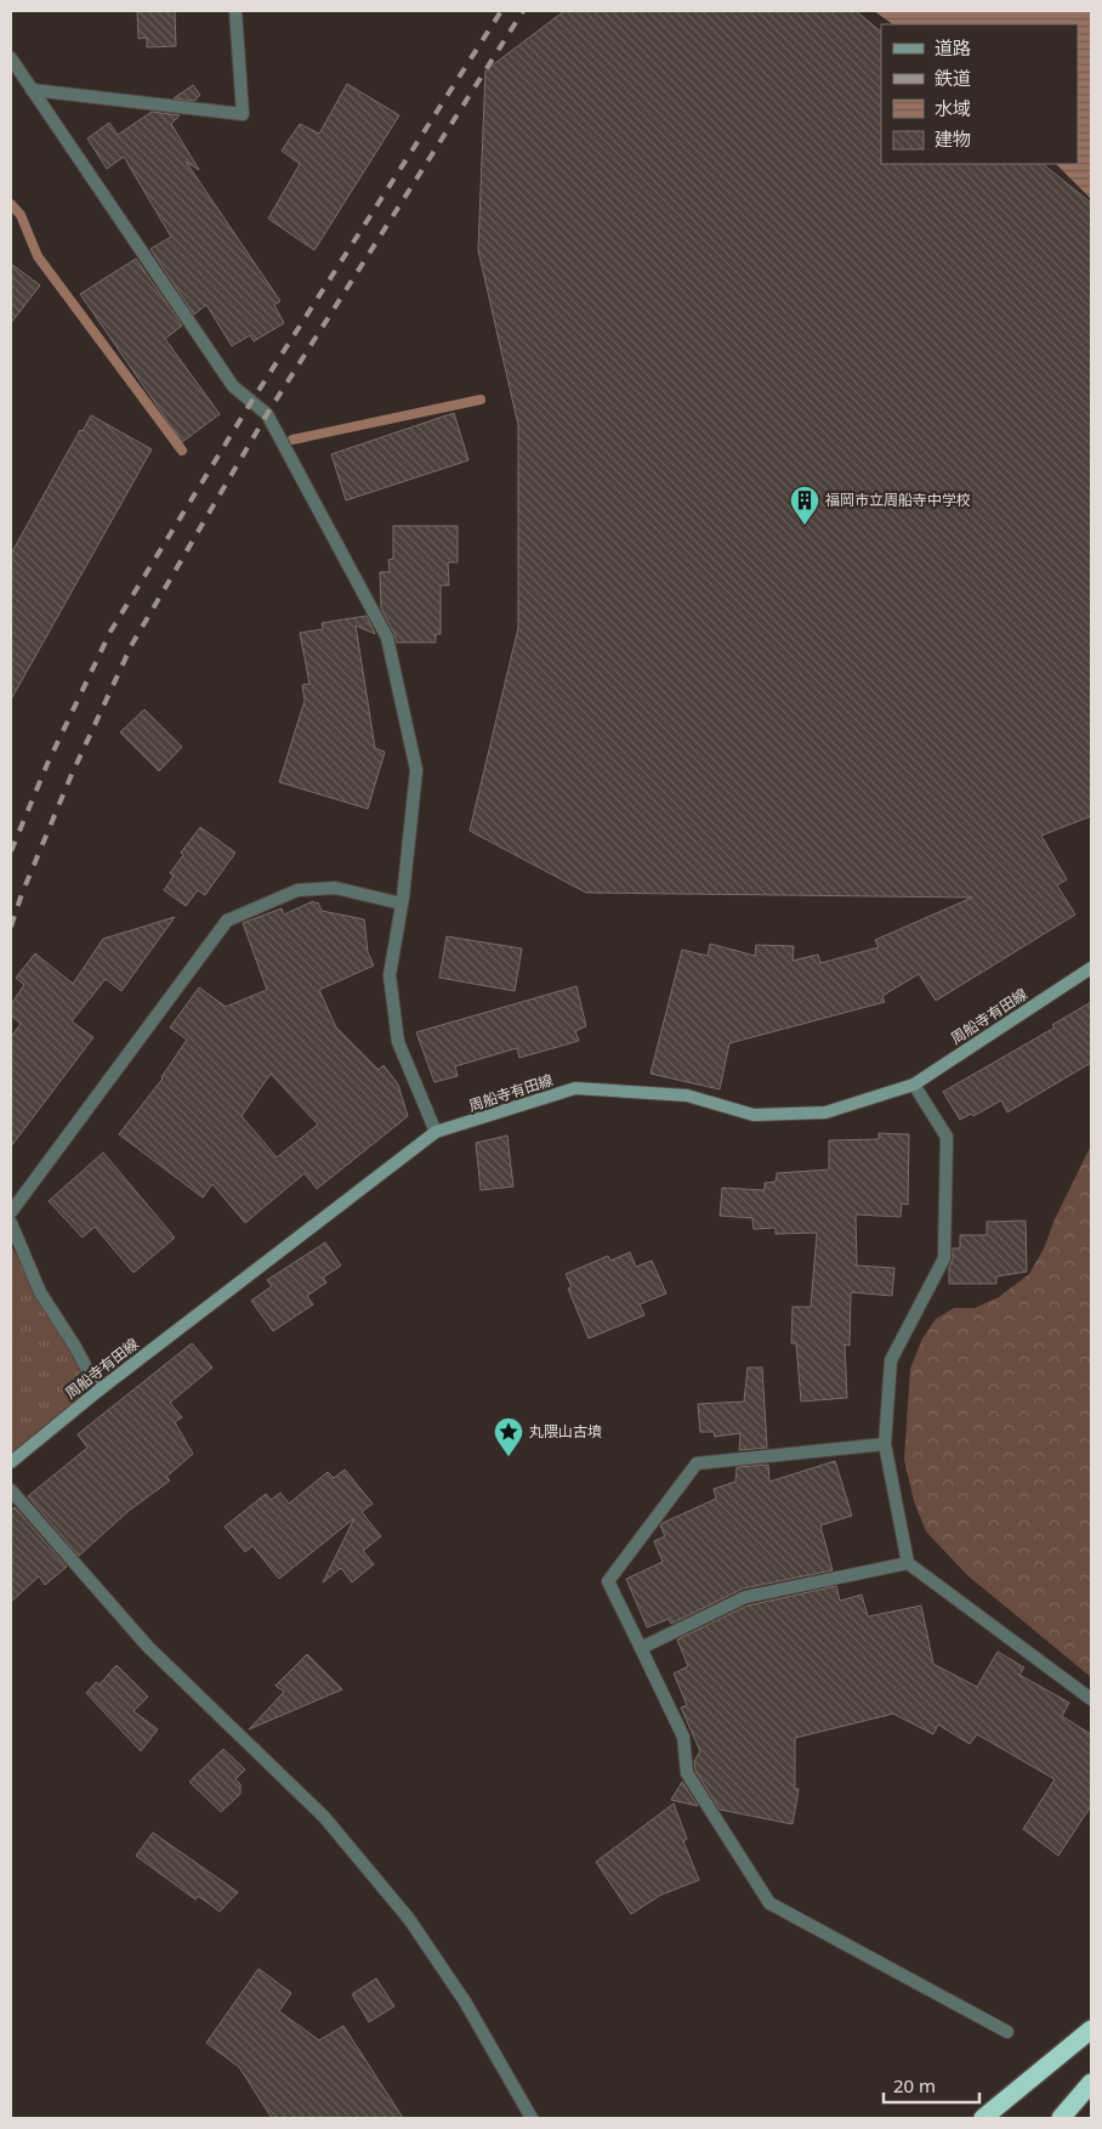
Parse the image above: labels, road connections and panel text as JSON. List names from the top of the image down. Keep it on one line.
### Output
{"streets":{"main road":["周船寺有田線"]},"places":{"building":["福岡市立周船寺中学校"],"place":["丸隈山古墳"]},"legend":["道路","鉄道","水域","建物"],"scale_bar":"20 m"}
